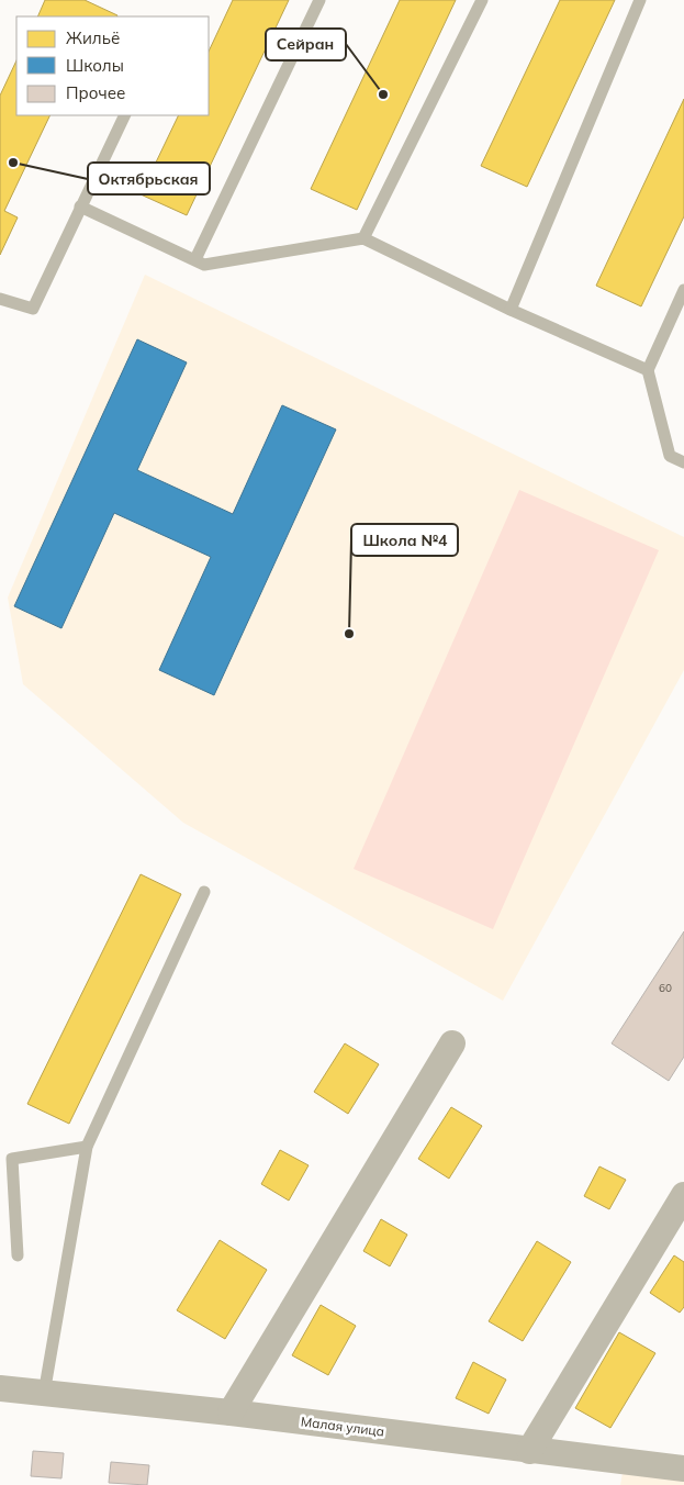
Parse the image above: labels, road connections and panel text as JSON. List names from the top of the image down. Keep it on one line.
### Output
{"streets":{"street":["Малая улица"]},"places":["Сейран","Октябрьская","Школа №4"],"house_numbers":["60"],"legend":["Жильё","Школы","Прочее"]}
